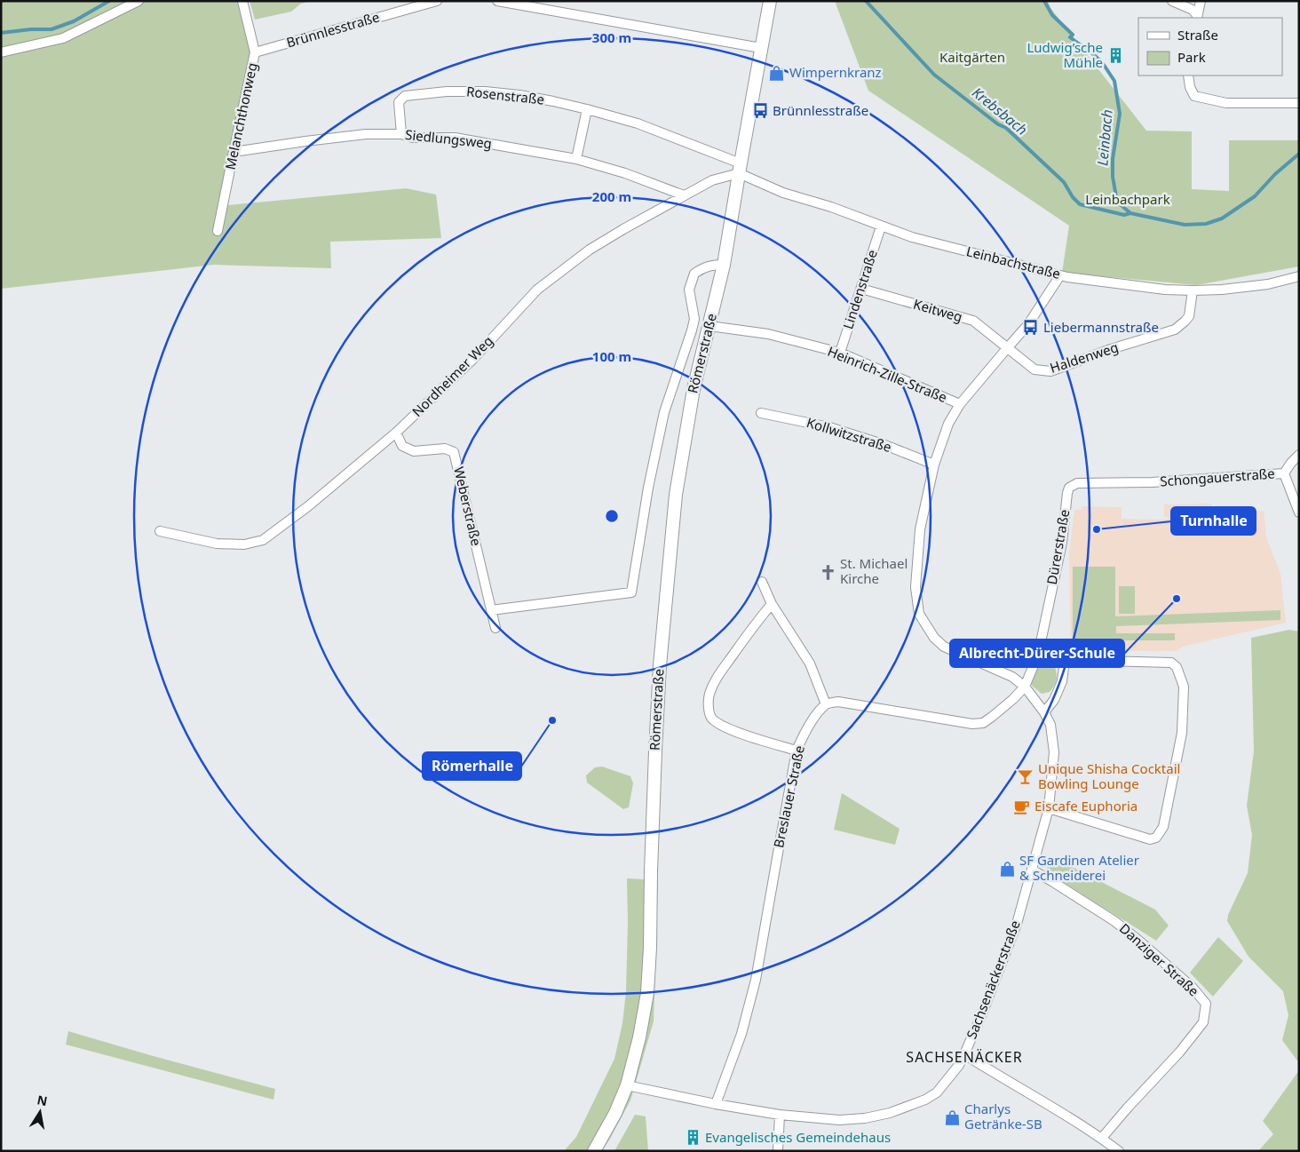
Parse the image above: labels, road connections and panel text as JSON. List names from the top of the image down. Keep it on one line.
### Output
{"streets":{"main road":["Römerstraße"],"street":["Brünnlesstraße","Rosenstraße","Melanchthonweg","Siedlungsweg","Leinbachstraße","Lindenstraße","Keitweg","Haldenweg","Heinrich-Zille-Straße","Nordheimer Weg","Kollwitzstraße","Schongauerstraße","Weberstraße","Dürerstraße","Breslauer Straße","Danziger Straße","Sachsenäckerstraße"]},"crossings":[["Brünnlesstraße","Melanchthonweg"],["Rosenstraße","Siedlungsweg"],["Rosenstraße","Leinbachstraße"],["Rosenstraße","Römerstraße"],["Rosenstraße","Nordheimer Weg"],["Melanchthonweg","Siedlungsweg"],["Siedlungsweg","Nordheimer Weg"],["Leinbachstraße","Lindenstraße"],["Leinbachstraße","Römerstraße"],["Leinbachstraße","Haldenweg"],["Leinbachstraße","Nordheimer Weg"],["Lindenstraße","Keitweg"],["Lindenstraße","Heinrich-Zille-Straße"],["Keitweg","Haldenweg"],["Römerstraße","Heinrich-Zille-Straße"],["Römerstraße","Nordheimer Weg"],["Römerstraße","Weberstraße"],["Römerstraße","Sachsenäckerstraße"],["Nordheimer Weg","Weberstraße"],["Schongauerstraße","Dürerstraße"],["Breslauer Straße","Sachsenäckerstraße"],["Danziger Straße","Sachsenäckerstraße"]],"districts":["SACHSENÄCKER"],"water":["Krebsbach","Leinbach"],"parks":["Kaitgärten","Leinbachpark"],"places":{"building":["Ludwig’sche Mühle","Evangelisches Gemeindehaus"],"shop":["Wimpernkranz","SF Gardinen Atelier & Schneiderei","Charlys Getränke-SB"],"bus stop":["Brünnlesstraße","Liebermannstraße"],"other":["Turnhalle","Albrecht-Dürer-Schule","Römerhalle"],"church":["St. Michael Kirche"],"bar":["Unique Shisha Cocktail Bowling Lounge"],"cafe":["Eiscafe Euphoria"]},"legend":["Straße","Park"],"north":"top","rings":["300 m","200 m","100 m"]}
